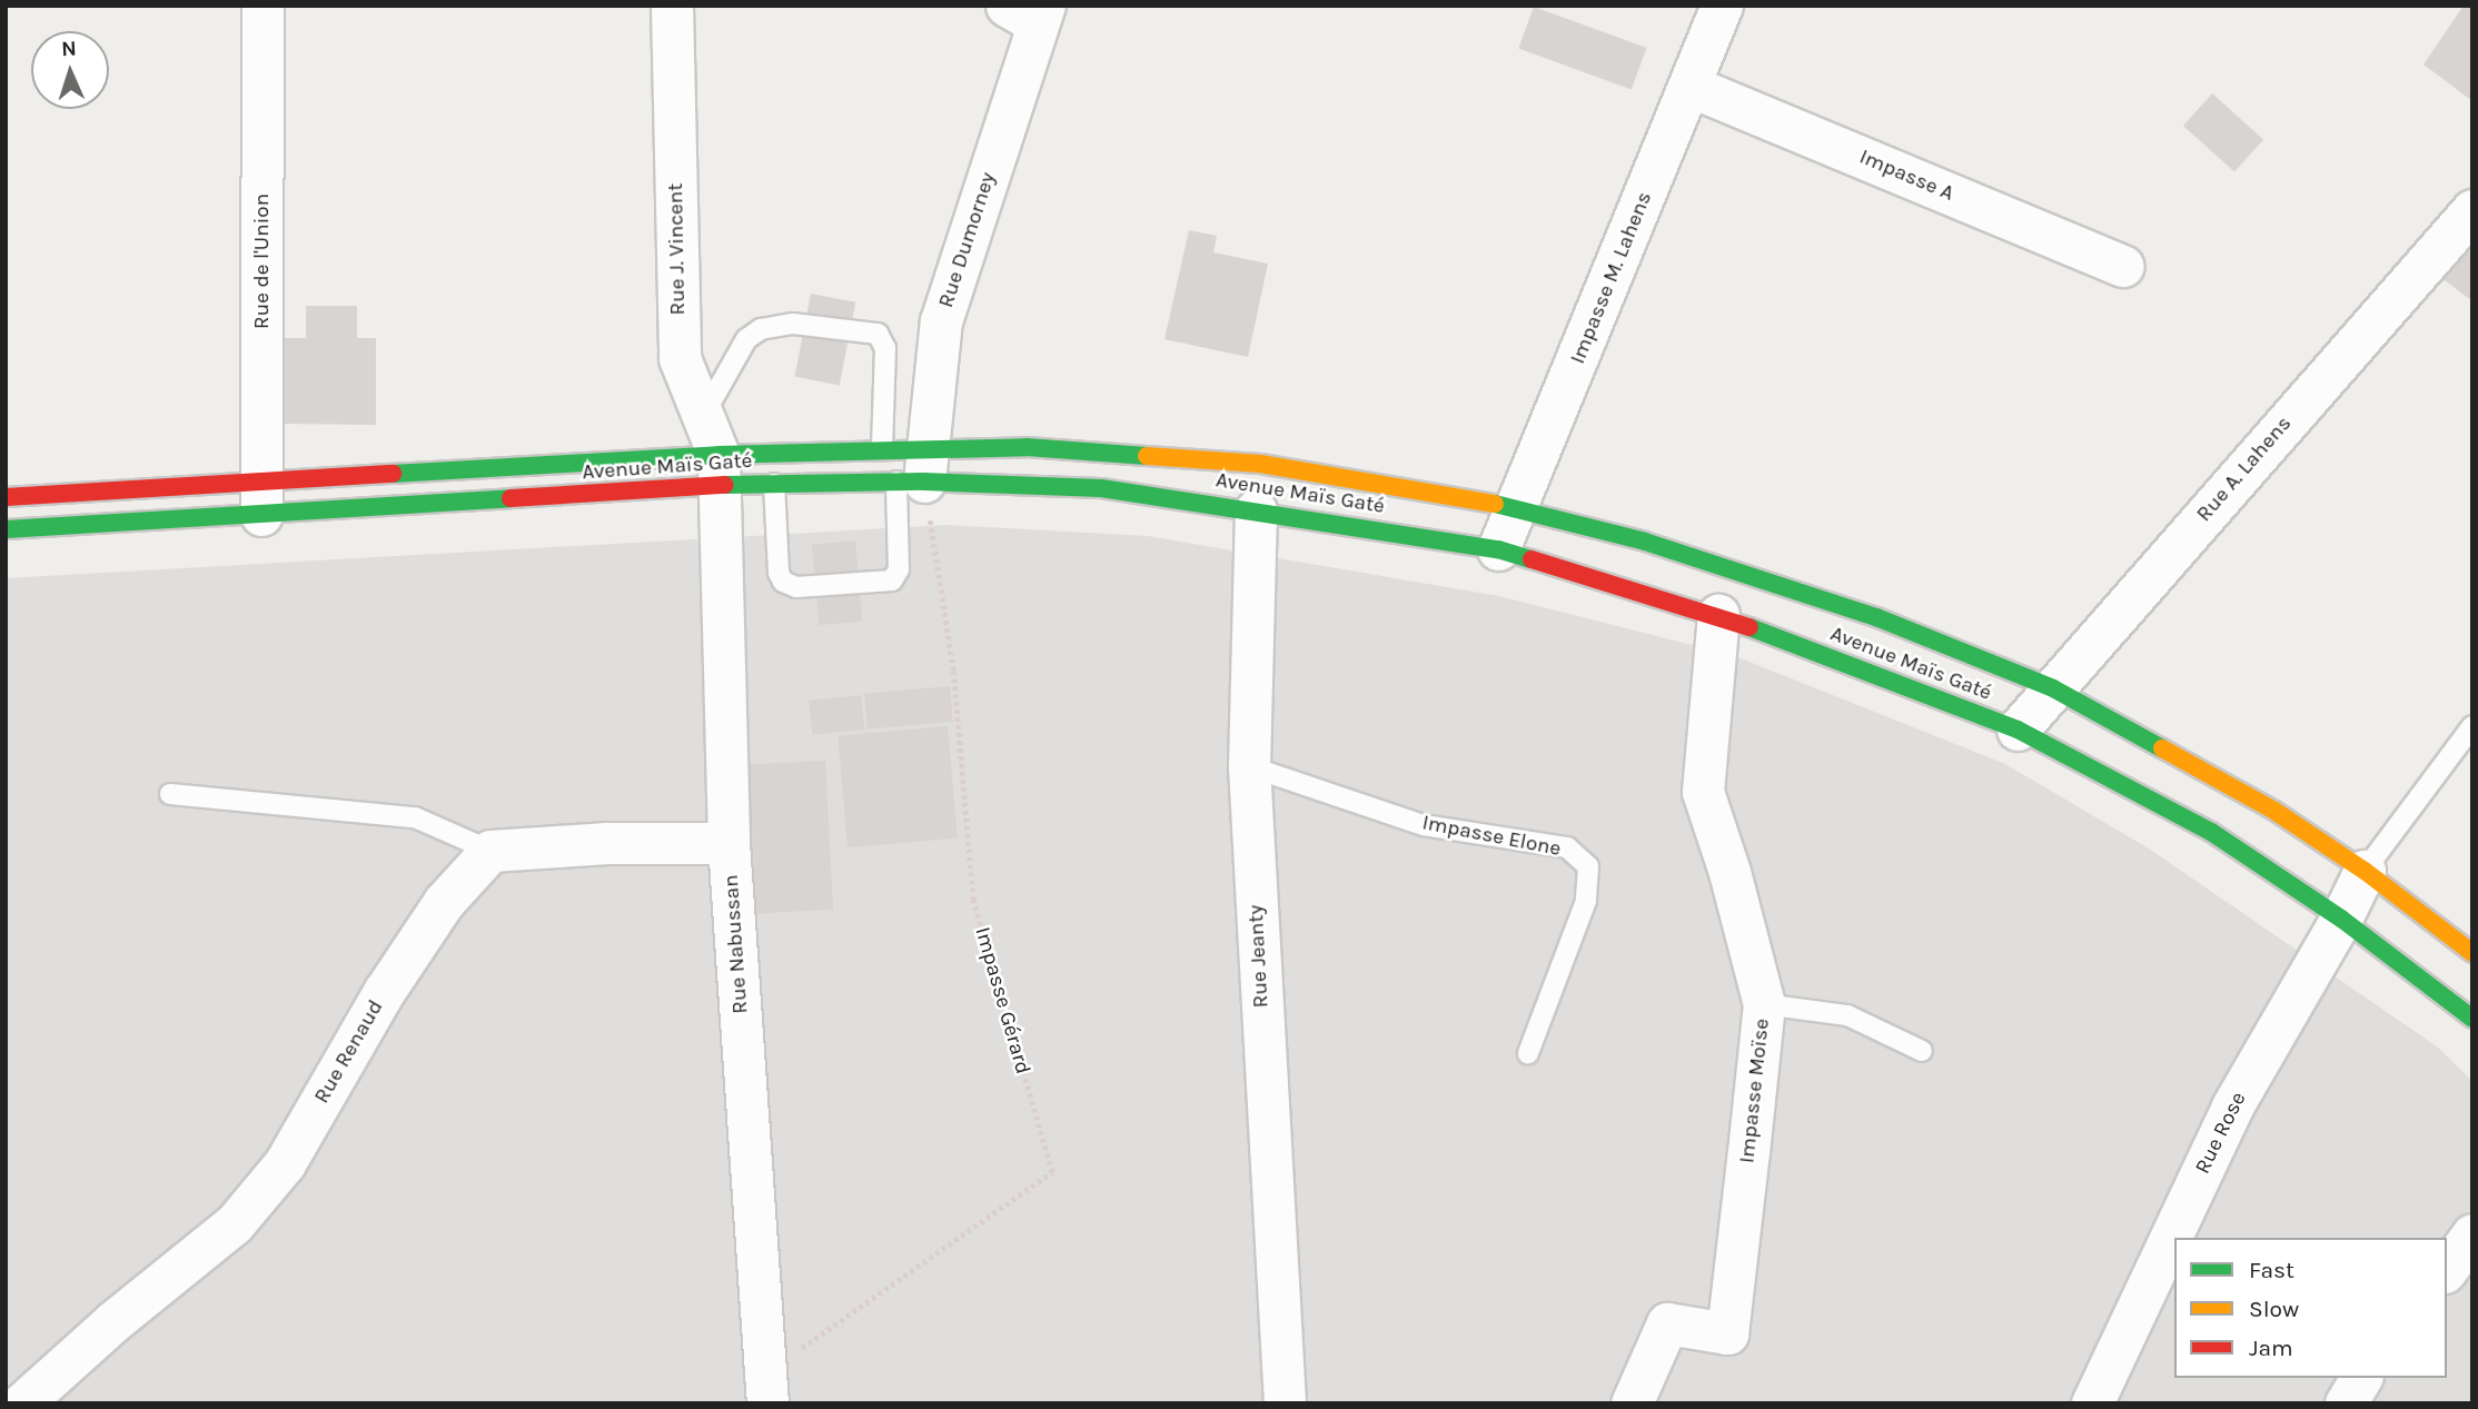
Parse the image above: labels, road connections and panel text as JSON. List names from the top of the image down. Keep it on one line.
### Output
{"streets":{"main road":["Avenue Maïs Gaté"],"street":["Impasse A","Rue Dumorney","Rue J. Vincent","Rue de l'Union","Impasse M. Lahens","Rue A. Lahens","Rue Nabussan","Rue Jeanty","Rue Renaud","Impasse Moïse","Rue Rose"],"lane":["Impasse Elone"],"path":["Impasse Gérard"]},"crossings":[["Impasse A","Impasse M. Lahens"],["Rue Dumorney","Avenue Maïs Gaté"],["Rue Dumorney","Impasse Gérard"],["Rue J. Vincent","Avenue Maïs Gaté"],["Rue J. Vincent","Rue Nabussan"],["Rue de l'Union","Avenue Maïs Gaté"],["Impasse M. Lahens","Avenue Maïs Gaté"],["Avenue Maïs Gaté","Rue A. Lahens"],["Avenue Maïs Gaté","Rue Nabussan"],["Avenue Maïs Gaté","Rue Jeanty"],["Avenue Maïs Gaté","Impasse Gérard"],["Avenue Maïs Gaté","Impasse Moïse"],["Avenue Maïs Gaté","Rue Rose"],["Impasse Elone","Rue Jeanty"],["Rue Nabussan","Impasse Gérard"]],"legend":["Fast","Slow","Jam"],"north":"top"}
